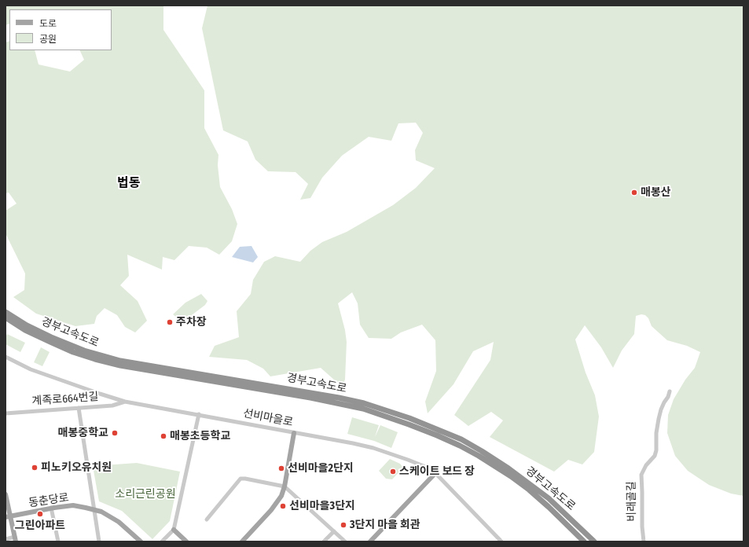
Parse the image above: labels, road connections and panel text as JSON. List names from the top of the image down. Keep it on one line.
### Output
{"streets":{"highway":["경부고속도로"],"main road":["동춘당로"],"street":["계족로664번길","선비마을로","비래골길"]},"crossings":[["계족로664번길","선비마을로"]],"districts":["법동"],"parks":["소리근린공원"],"places":["매봉산","주차장","매봉중학교","매봉초등학교","피노키오유치원","선비마을2단지","스케이트 보드 장","선비마을3단지","그린아파트","3단지 마을 회관"],"legend":["도로","공원"]}
